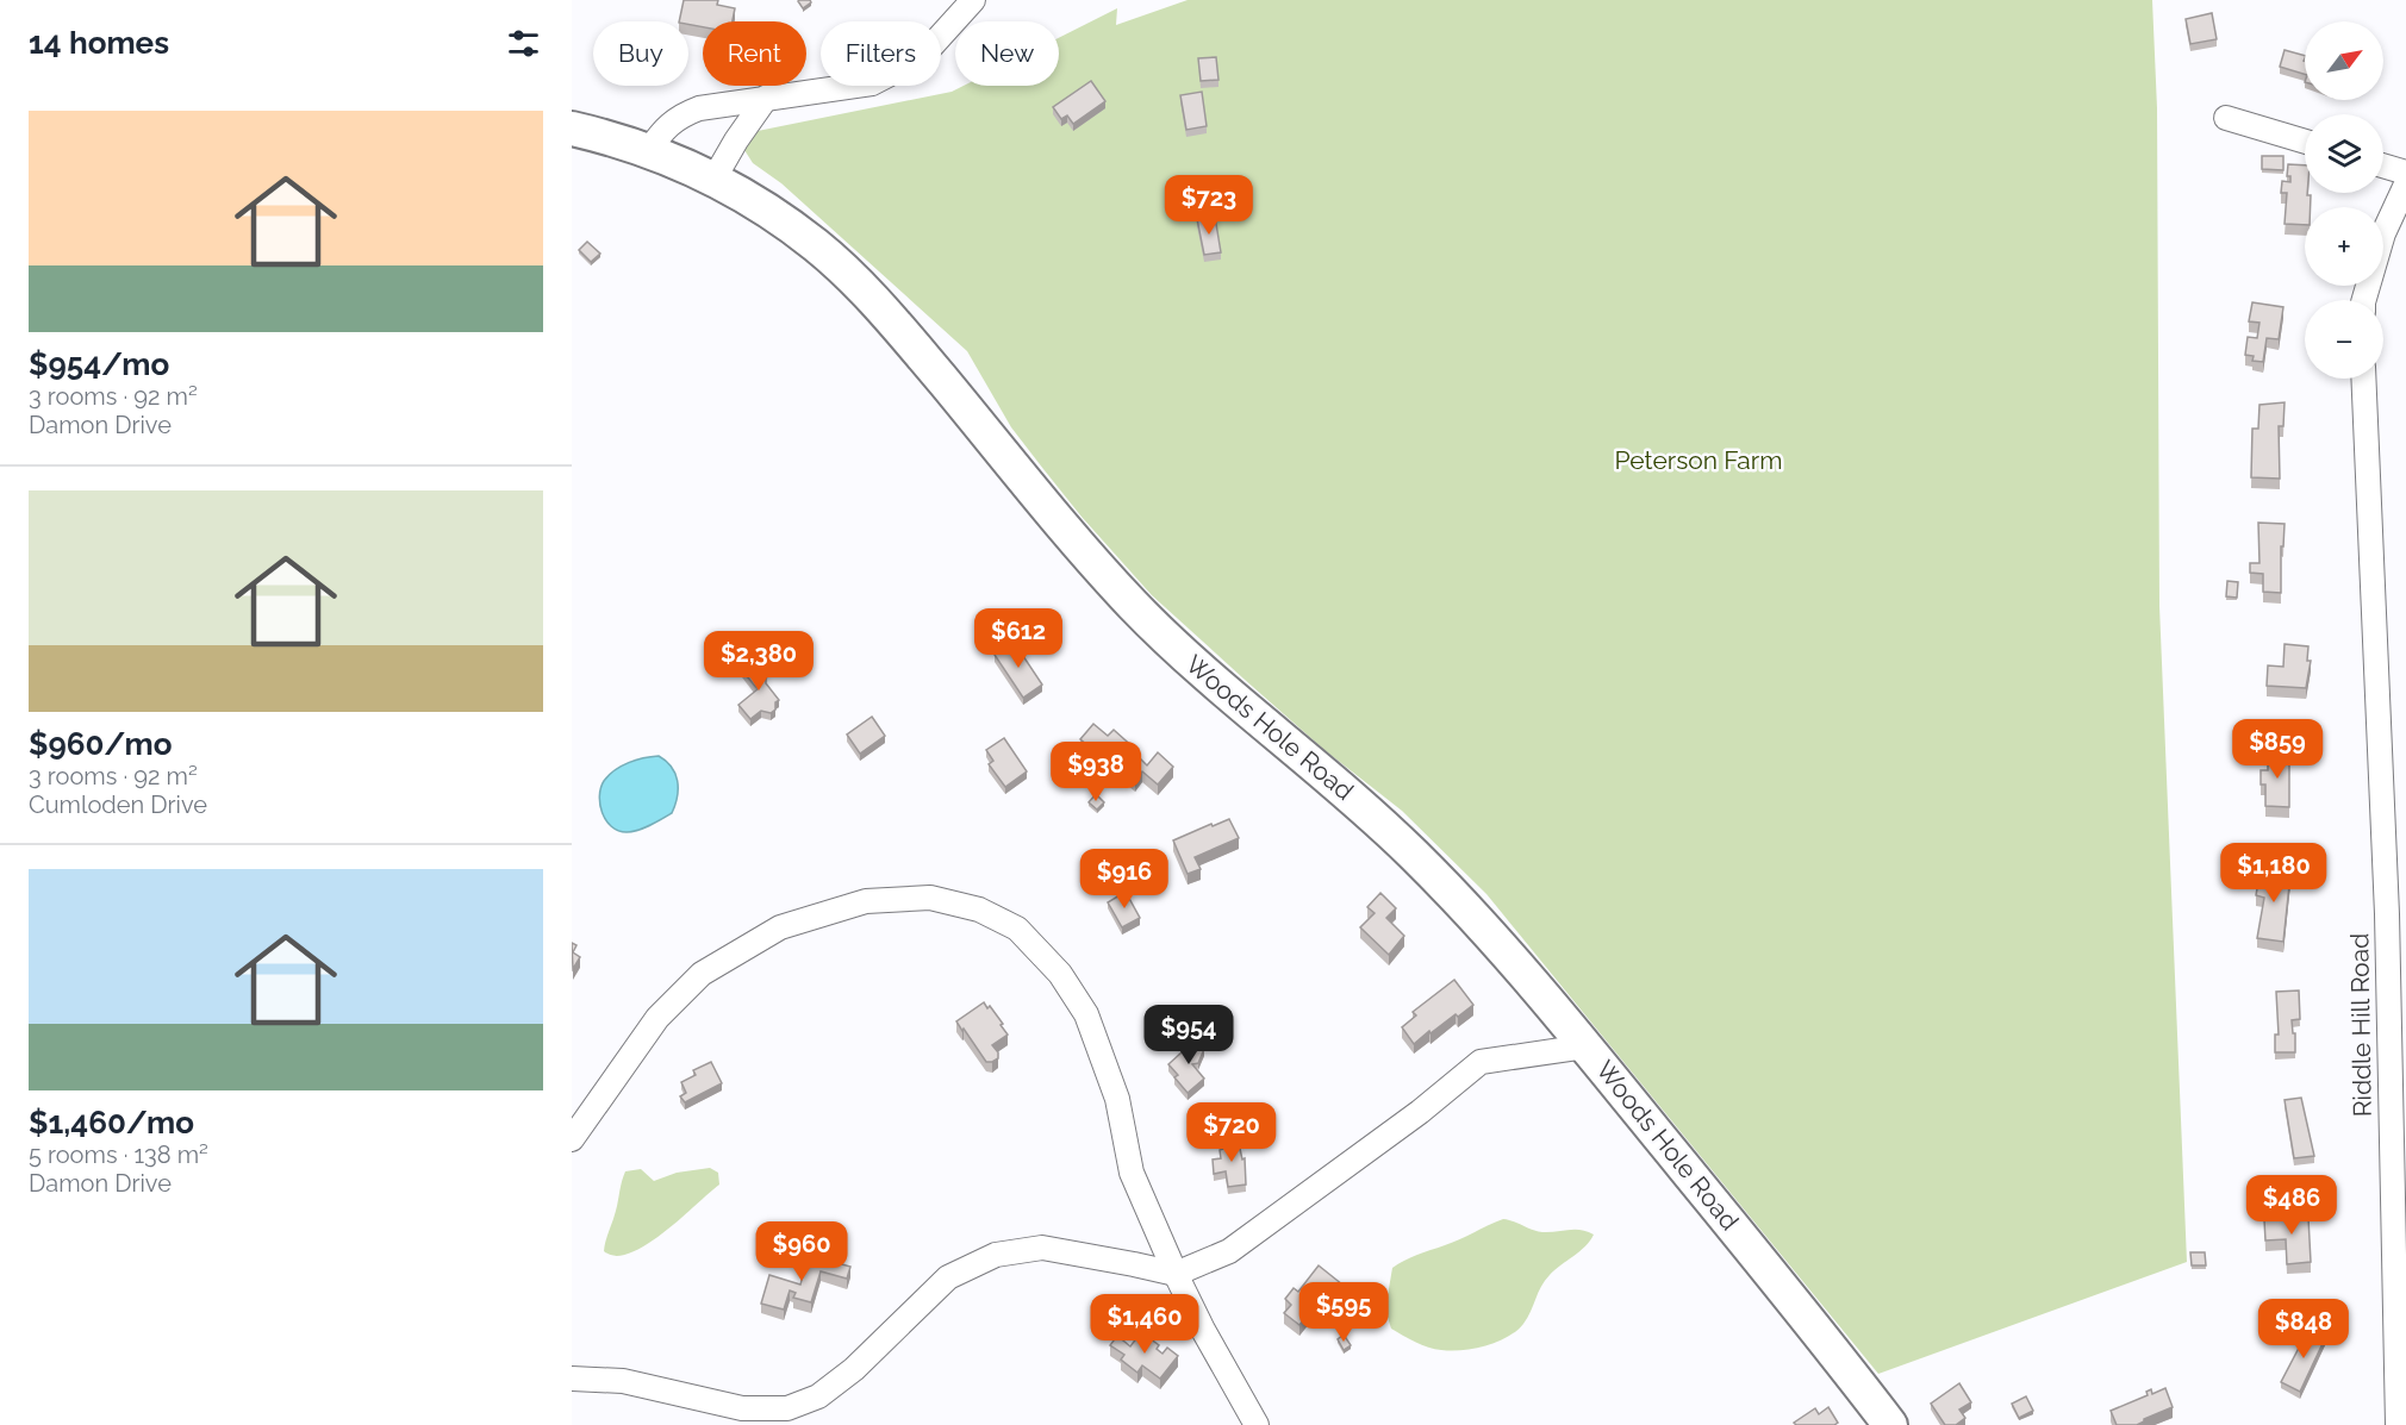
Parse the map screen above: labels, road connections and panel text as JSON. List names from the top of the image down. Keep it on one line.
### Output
{"streets":{"highway":["Woods Hole Road"],"street":["Riddle Hill Road"]},"parks":["Peterson Farm"],"north":"top right","page":{"heading":"14 homes","map_buttons":["+","−"],"chip":["Buy","Rent","Filters","New"],"list":[{"name":"$954/mo","note":"3 rooms · 92 m² · Damon Drive"},{"name":"$960/mo","note":"3 rooms · 92 m² · Cumloden Drive"},{"name":"$1,460/mo","note":"5 rooms · 138 m² · Damon Drive"}],"price":["$723","$612","$2,380","$859","$938","$1,180","$916","$954","$720","$486","$960","$595","$1,460","$848"]}}
